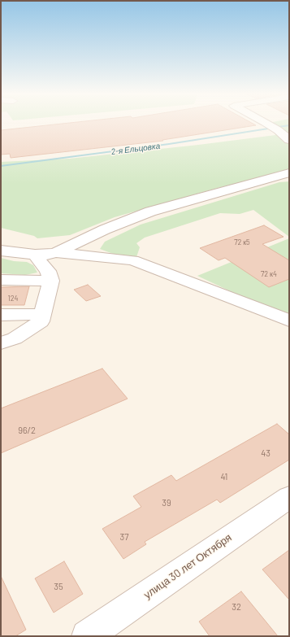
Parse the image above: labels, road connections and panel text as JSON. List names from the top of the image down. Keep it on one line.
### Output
{"streets":{"street":["улица 30 лет Октября"]},"water":["2-я Ельцовка"],"house_numbers":["72 к5","72 к4","124","96/2","43","41","39","37","35","32"]}
